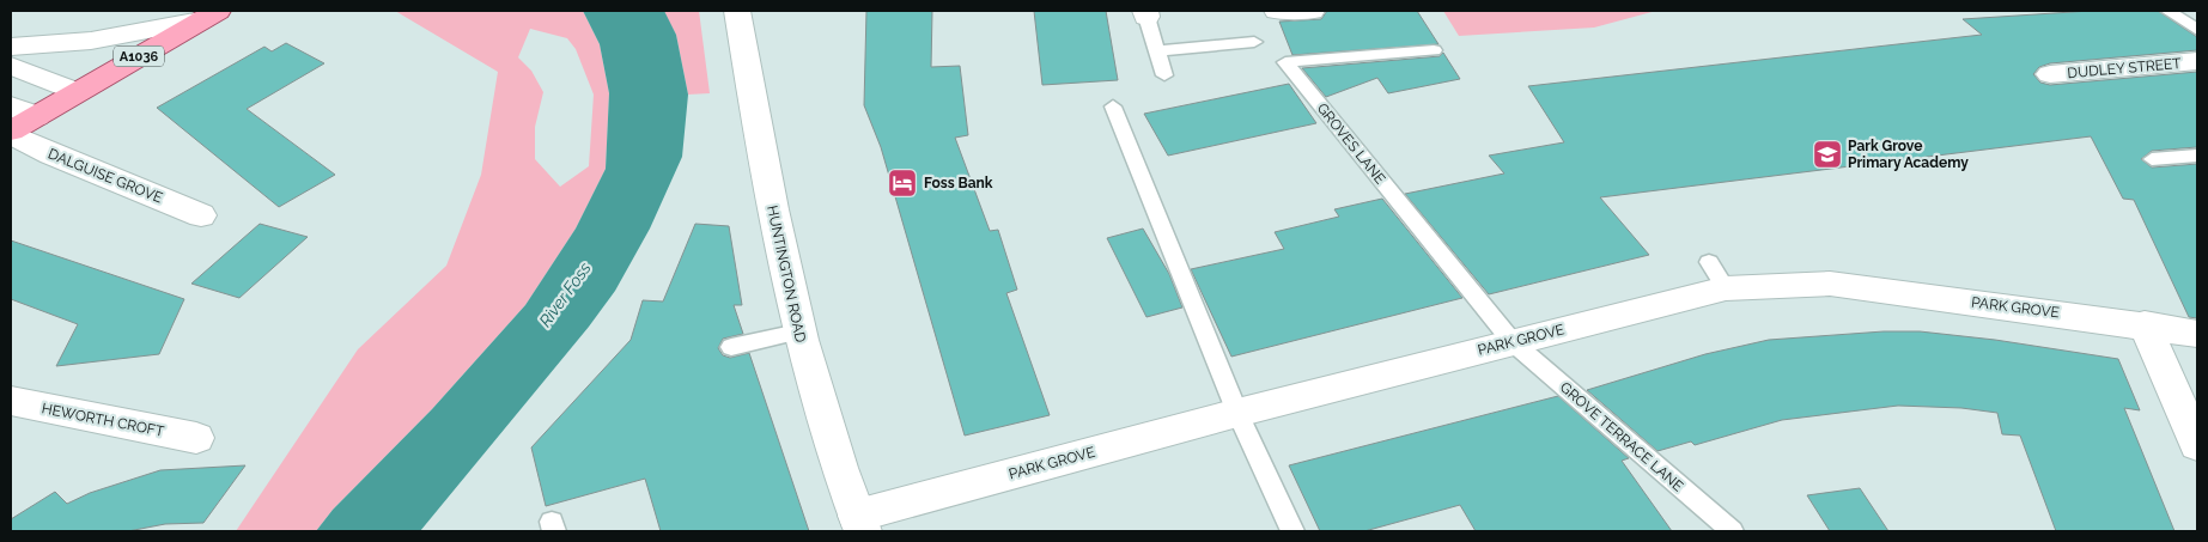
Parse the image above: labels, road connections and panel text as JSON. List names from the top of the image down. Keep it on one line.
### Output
{"streets":{"main road":["A1036"],"street":["DUDLEY STREET","DALGUISE GROVE","HUNTINGTON ROAD","PARK GROVE","HEWORTH CROFT"],"lane":["GROVES LANE","GROVE TERRACE LANE"]},"crossings":[["A1036","DALGUISE GROVE"],["GROVES LANE","PARK GROVE"],["GROVES LANE","GROVE TERRACE LANE"],["HUNTINGTON ROAD","PARK GROVE"],["PARK GROVE","GROVE TERRACE LANE"]],"water":["River Foss"],"places":{"school or university":["Park Grove Primary Academy"],"hotel":["Foss Bank"]}}
